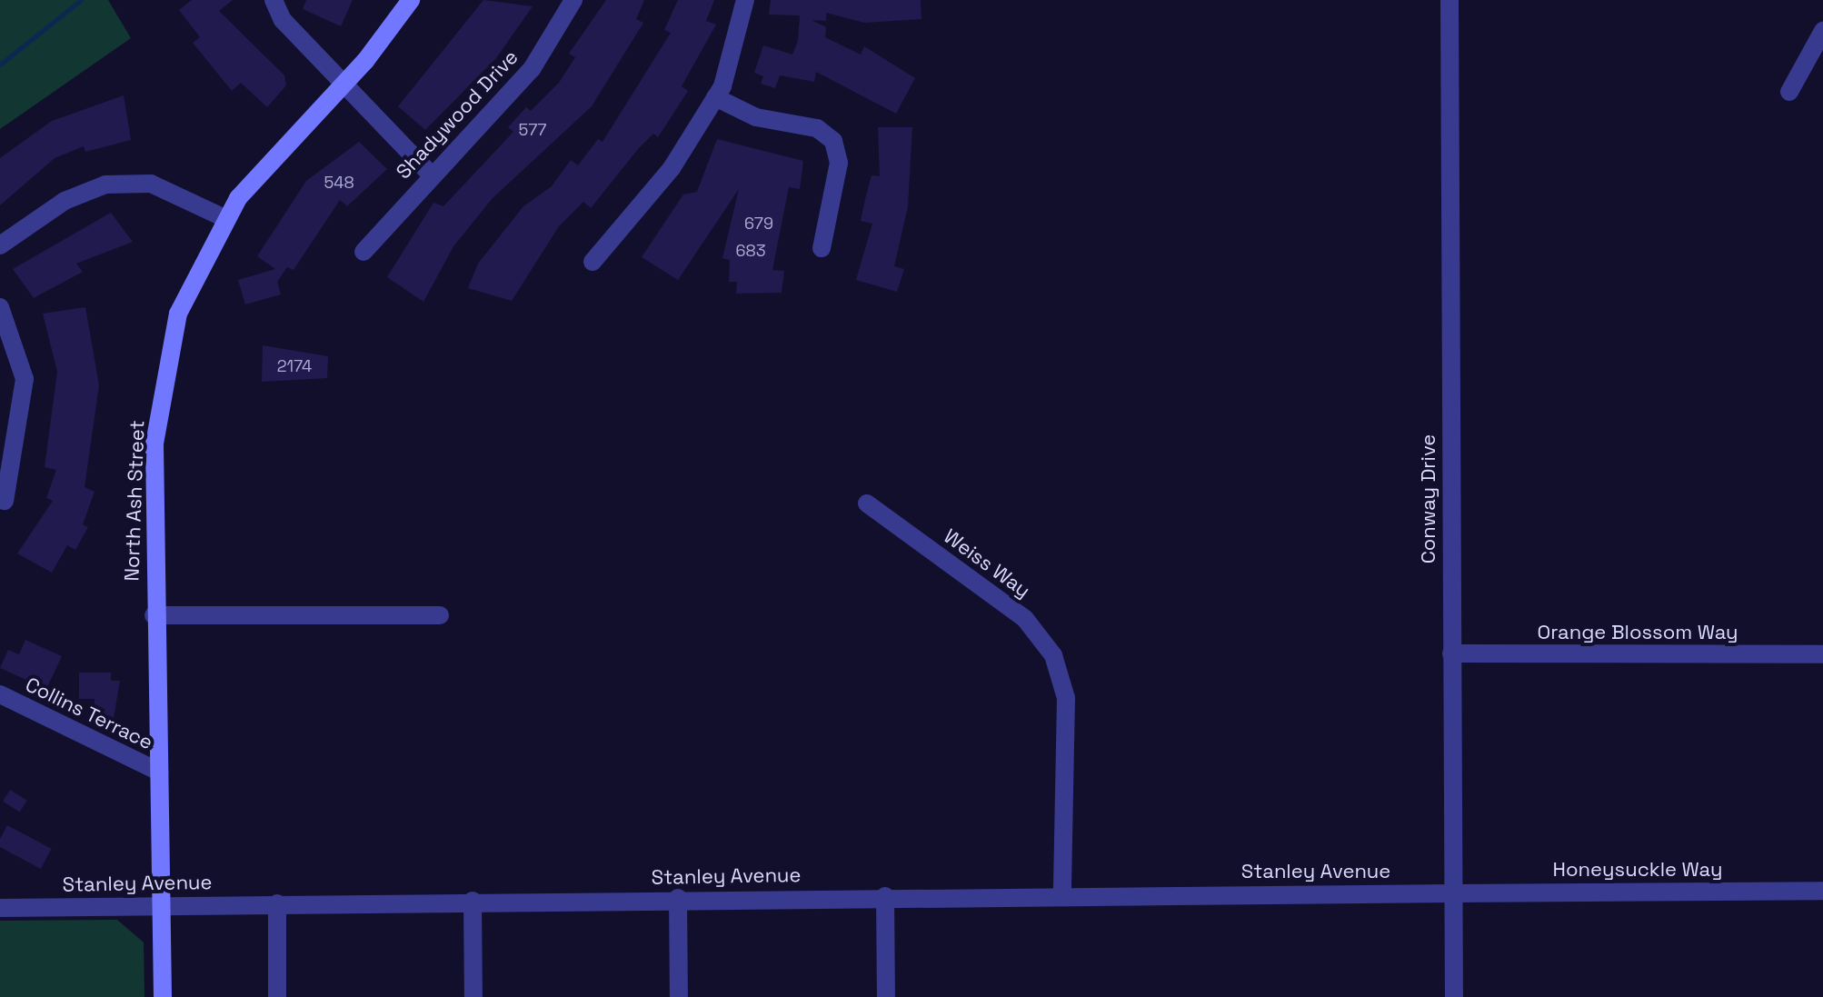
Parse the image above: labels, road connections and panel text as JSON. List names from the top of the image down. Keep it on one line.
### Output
{"streets":{"main road":["North Ash Street"],"street":["Shadywood Drive","Conway Drive","Weiss Way","Orange Blossom Way","Collins Terrace","Honeysuckle Way","Stanley Avenue"]},"crossings":[["Conway Drive","Orange Blossom Way"],["Conway Drive","Honeysuckle Way"],["Conway Drive","Stanley Avenue"],["North Ash Street","Collins Terrace"],["North Ash Street","Stanley Avenue"],["Weiss Way","Stanley Avenue"],["Honeysuckle Way","Stanley Avenue"]],"house_numbers":["577","548","679","683","2174"]}
